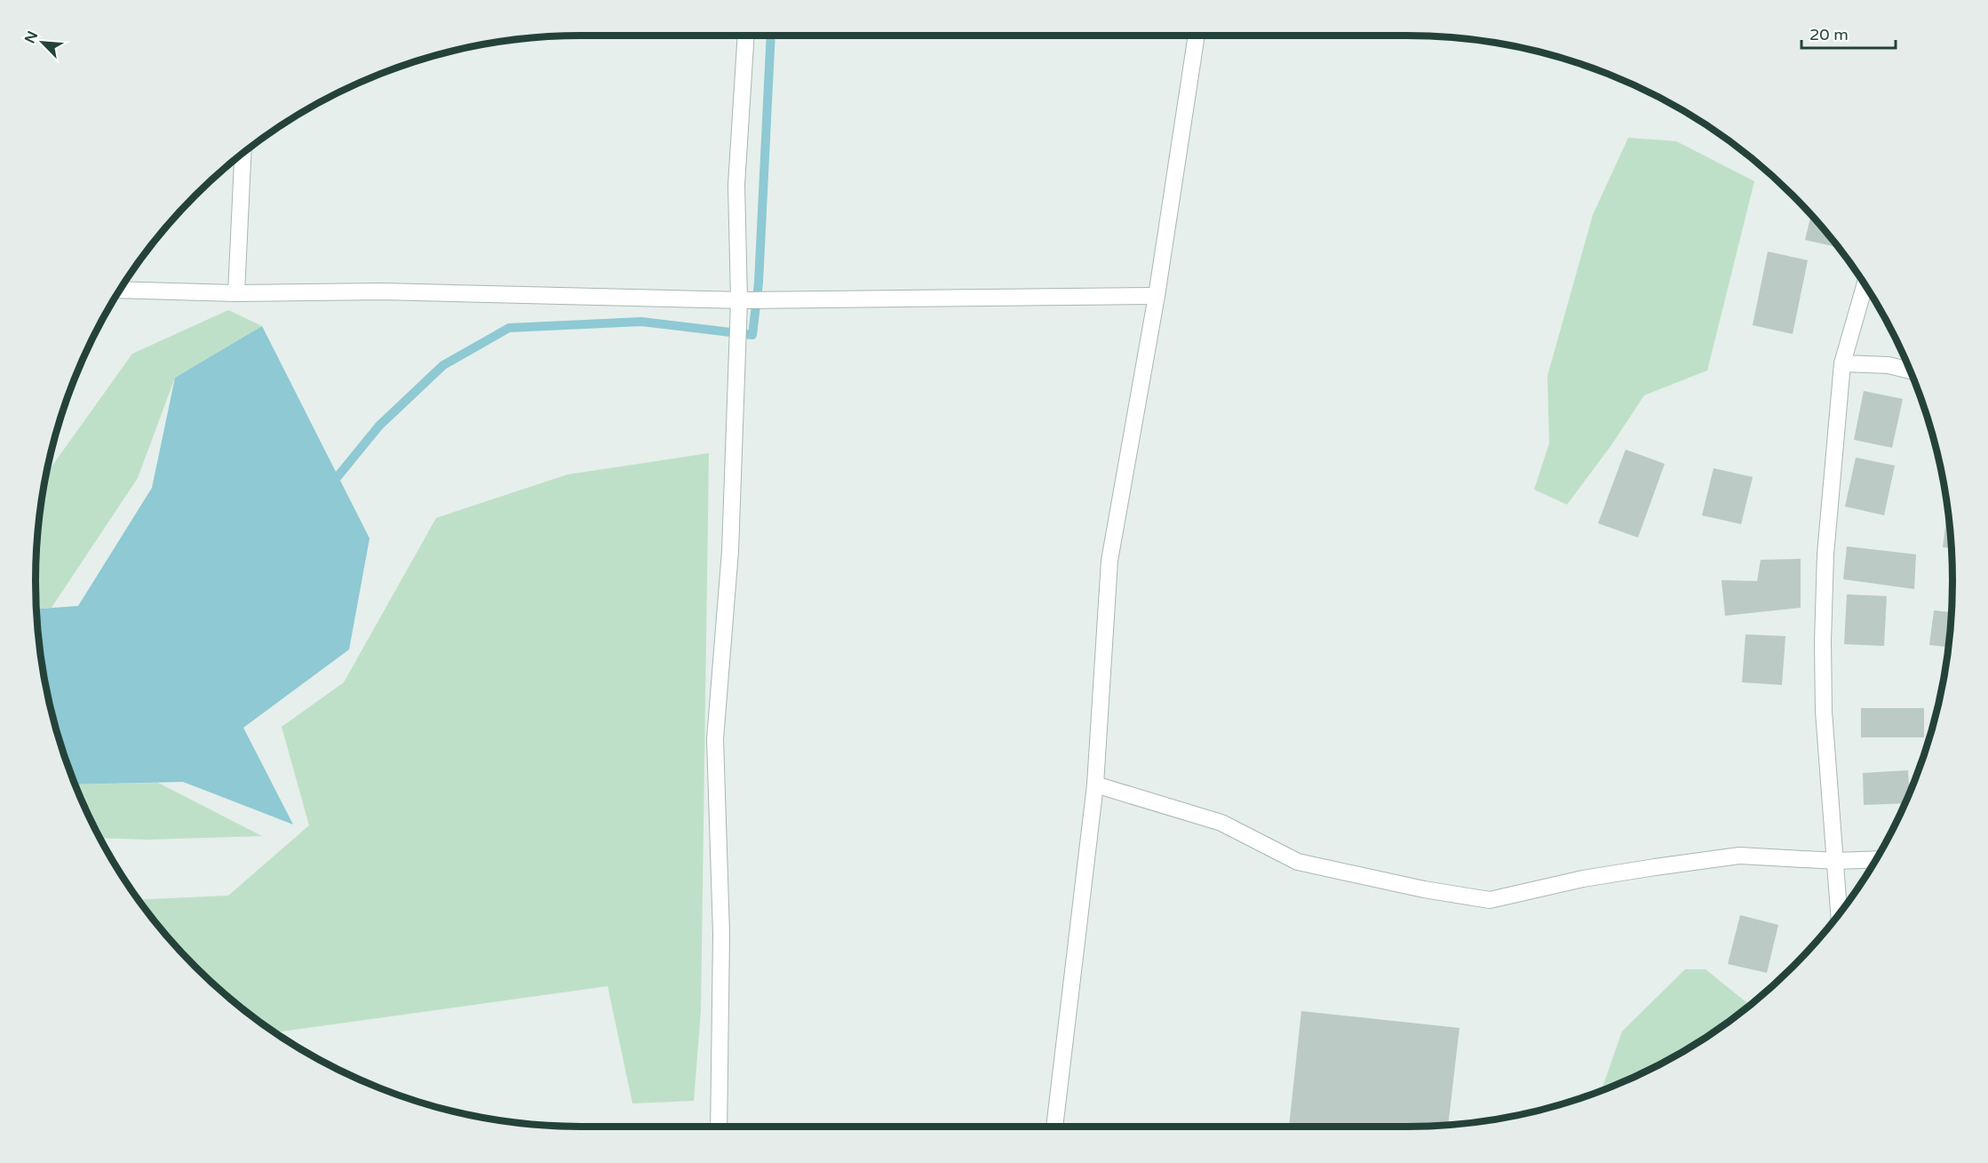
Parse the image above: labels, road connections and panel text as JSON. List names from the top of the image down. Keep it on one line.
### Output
{"scale_bar":"20 m","north":"top left"}
